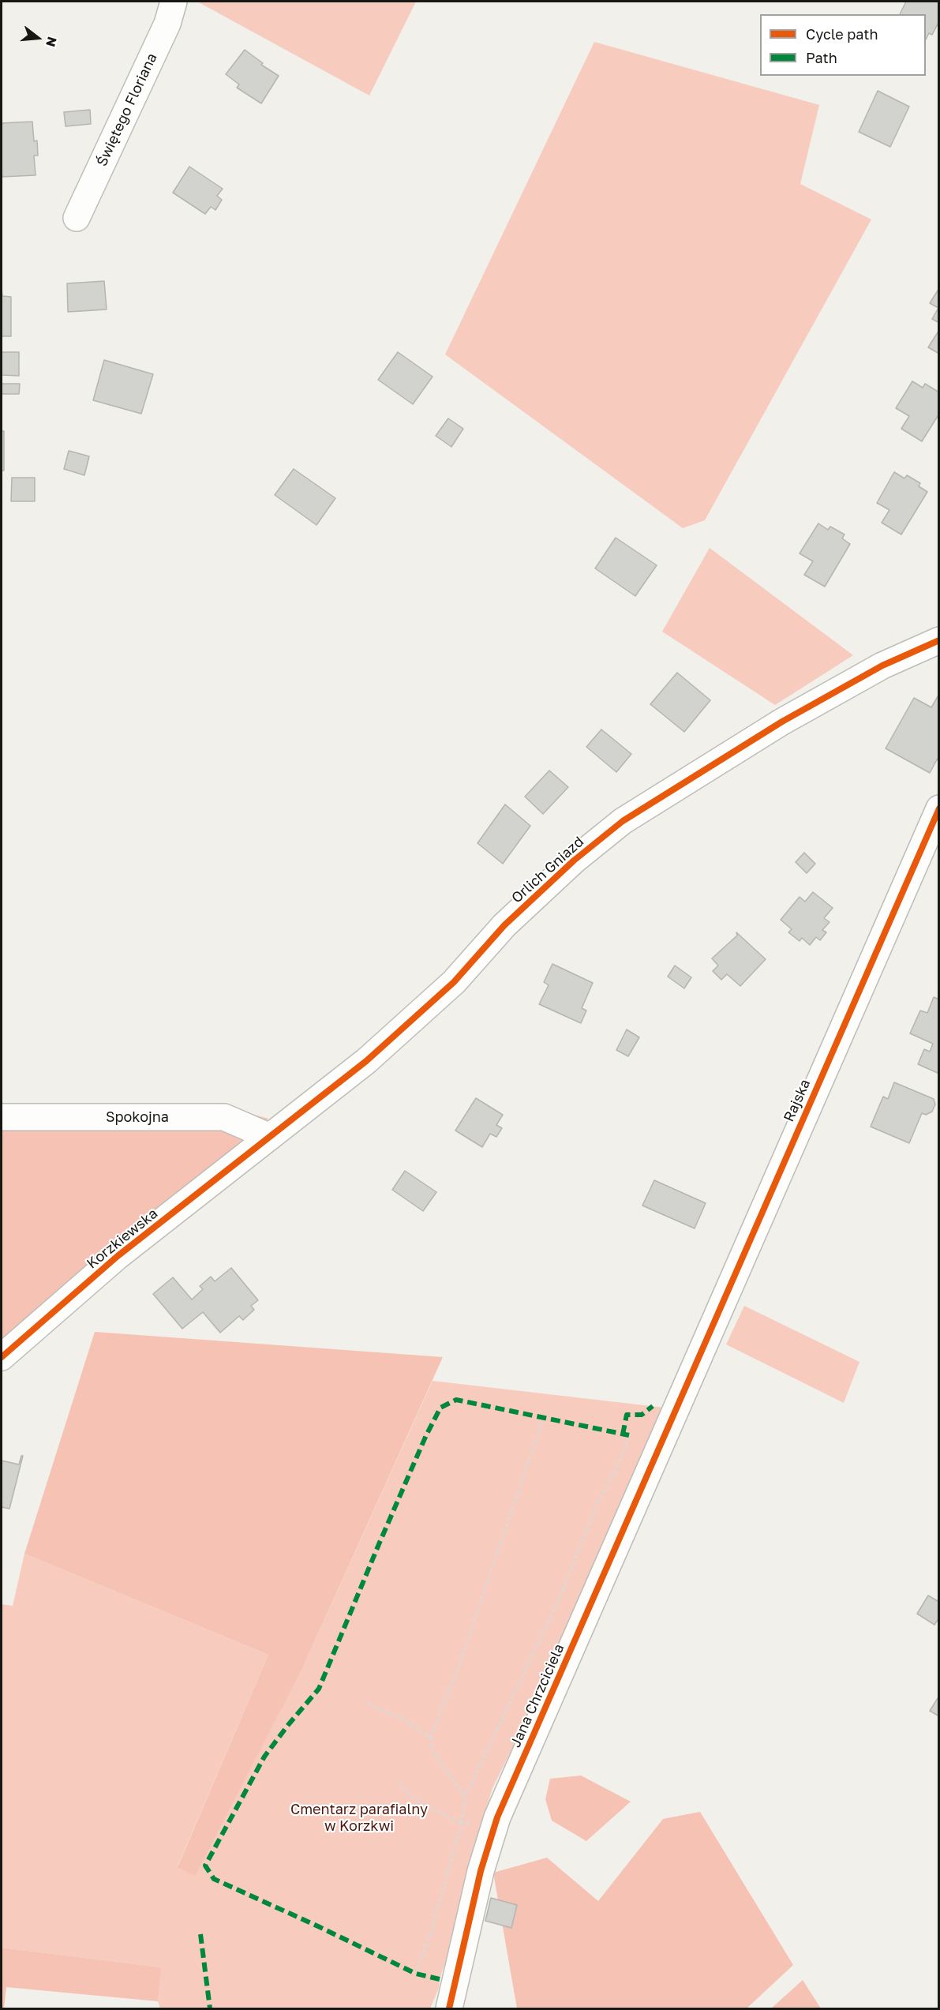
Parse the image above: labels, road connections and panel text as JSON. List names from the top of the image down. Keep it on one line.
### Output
{"streets":{"street":["Świętego Floriana","Orlich Gniazd","Rajska","Spokojna","Korzkiewska","Jana Chrzciciela"]},"crossings":[["Orlich Gniazd","Spokojna"],["Orlich Gniazd","Korzkiewska"],["Rajska","Jana Chrzciciela"],["Spokojna","Korzkiewska"]],"parks":["Cmentarz parafialny w Korzkwi"],"legend":["Cycle path","Path"],"north":"right"}
